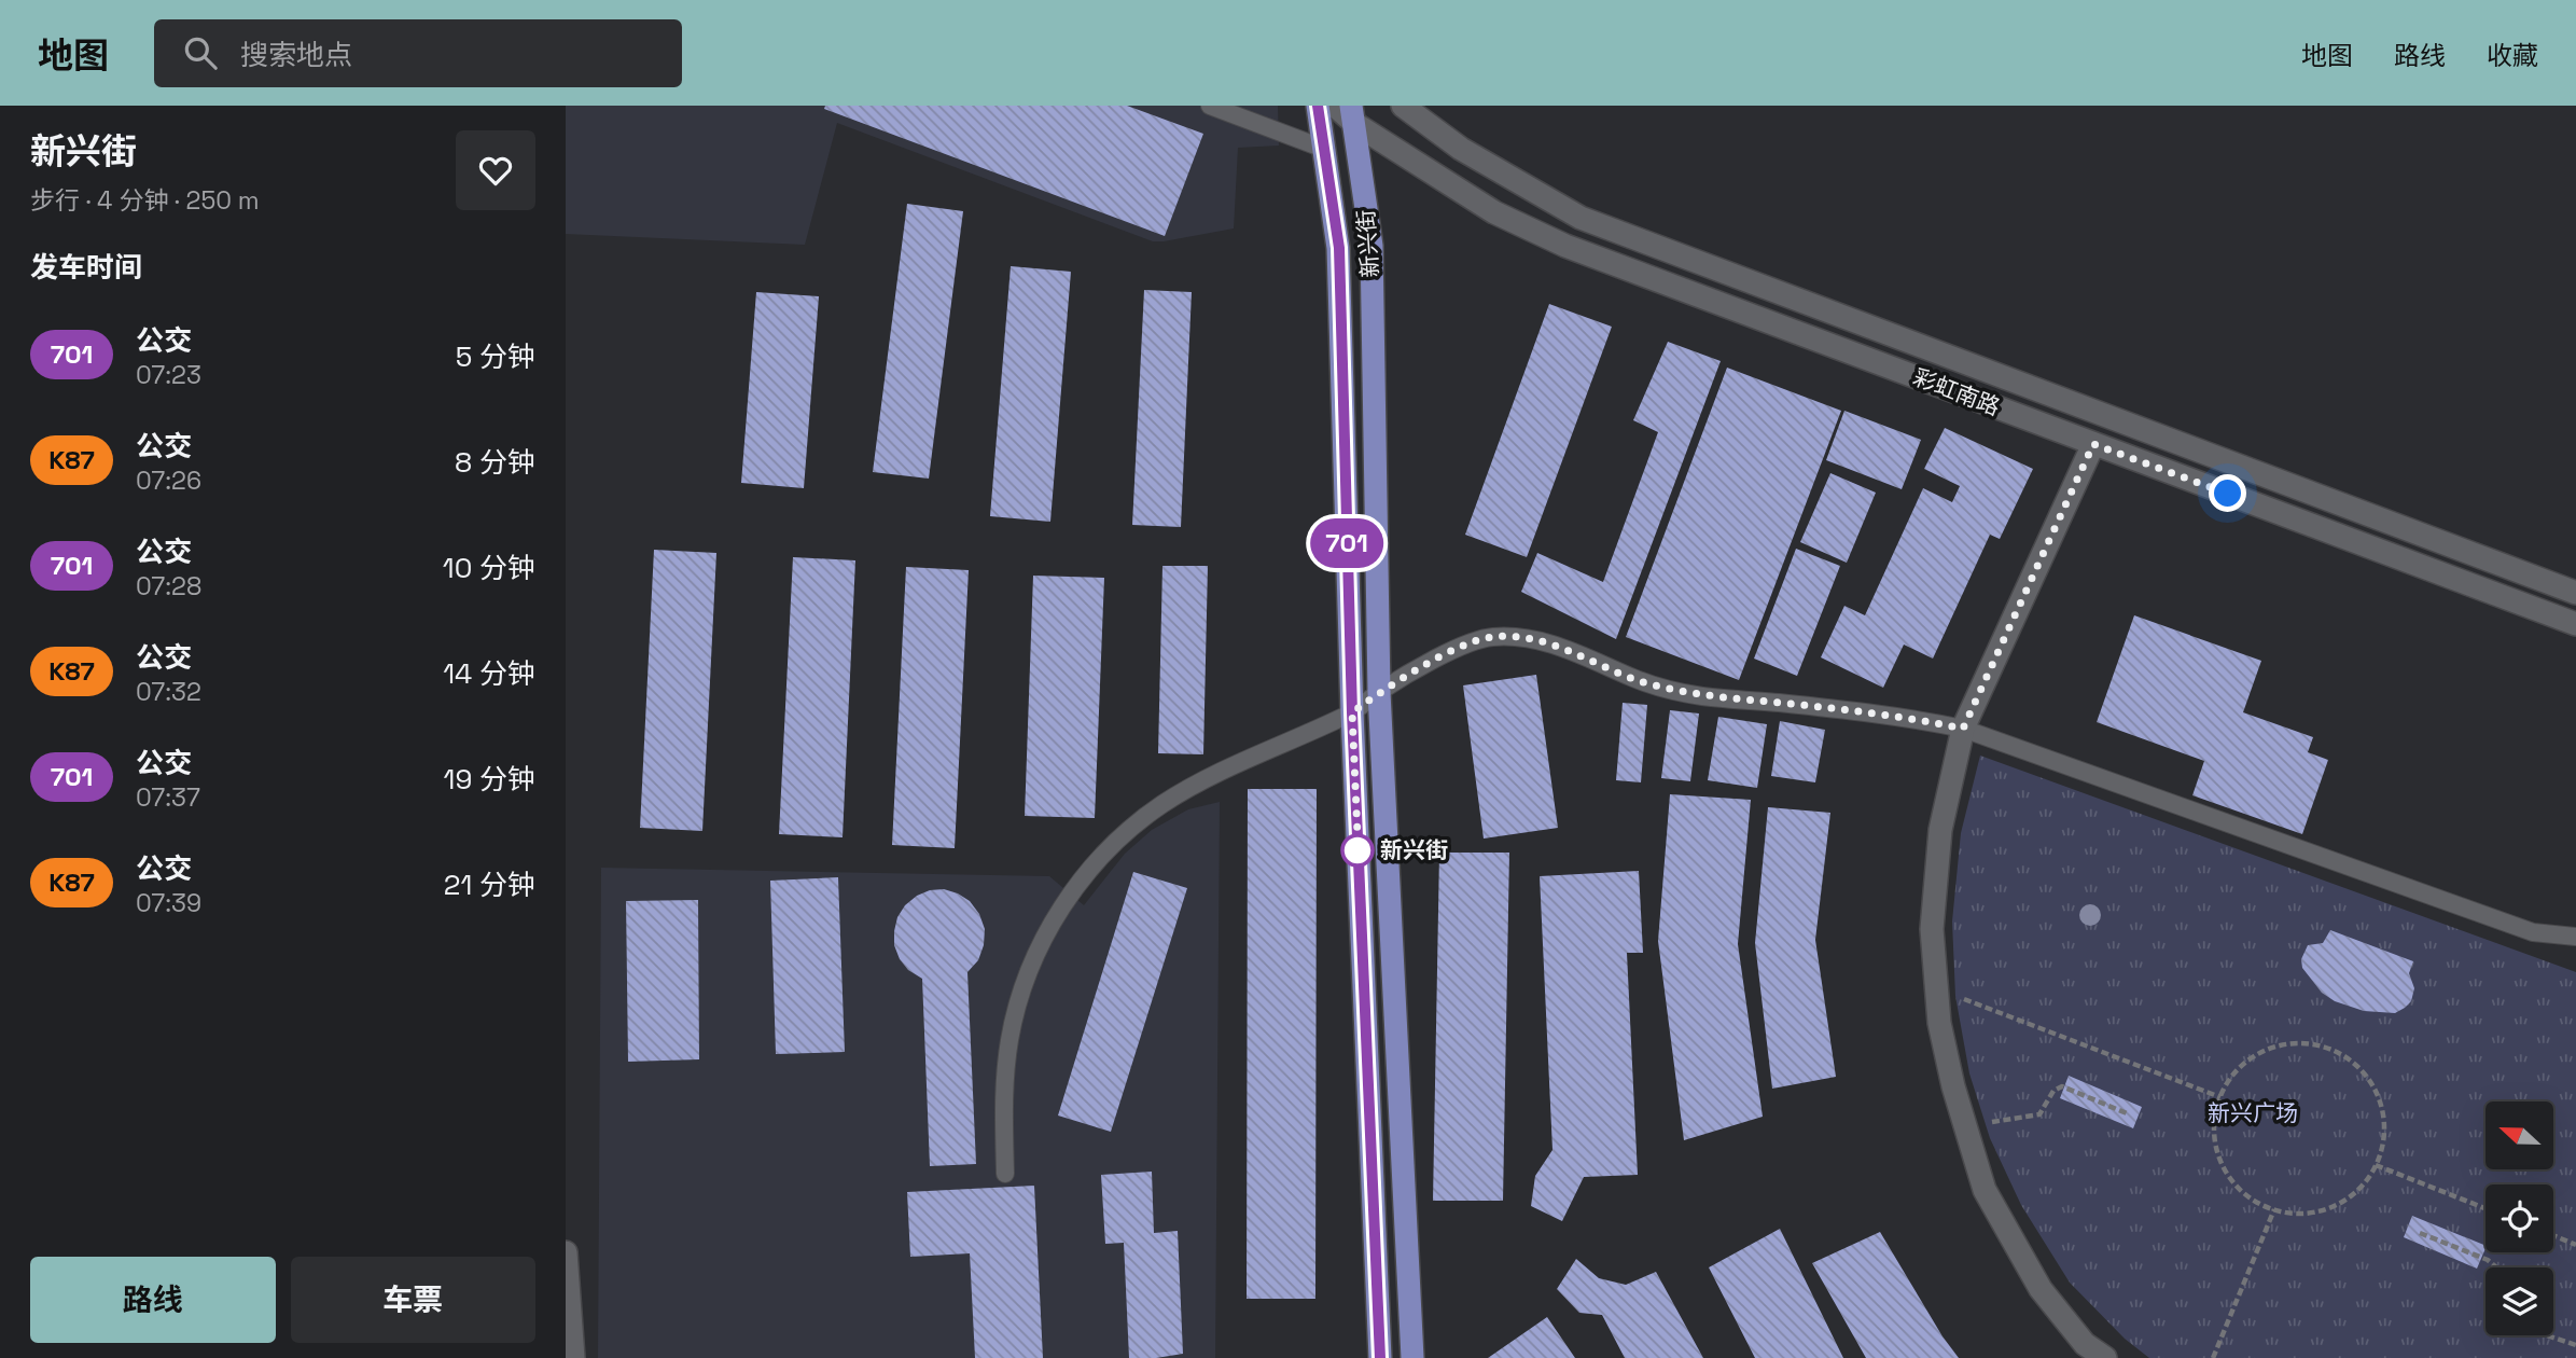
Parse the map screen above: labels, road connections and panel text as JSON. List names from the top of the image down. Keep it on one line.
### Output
{"streets":{"main road":["新兴街"],"street":["彩虹南路"]},"crossings":[["新兴街","彩虹南路"]],"parks":["新兴广场"],"places":["新兴街"],"lines":["bus line 701"],"north":"left","page":{"header":"地图","search":"搜索地点","nav":["地图","路线","收藏"],"heading":[["新兴街","步行 · 4 分钟 · 250 m"],"发车时间"],"on_map":"701","list":[{"mark":"701","name":"公交","note":"07:23","value":"5 分钟"},{"mark":"K87","name":"公交","note":"07:26","value":"8 分钟"},{"mark":"701","name":"公交","note":"07:28","value":"10 分钟"},{"mark":"K87","name":"公交","note":"07:32","value":"14 分钟"},{"mark":"701","name":"公交","note":"07:37","value":"19 分钟"},{"mark":"K87","name":"公交","note":"07:39","value":"21 分钟"}],"buttons":["路线","车票"]}}
